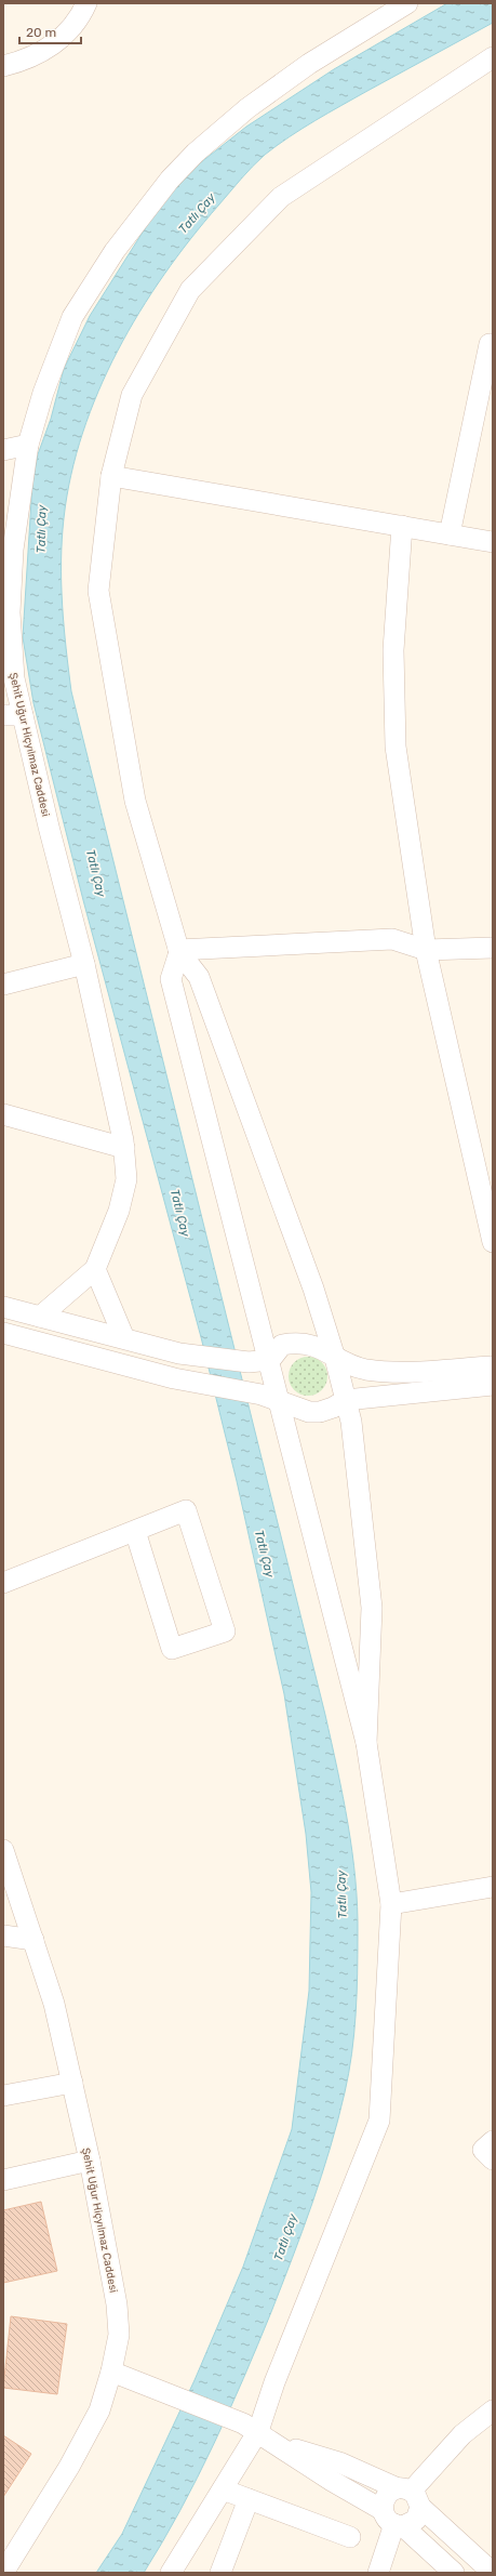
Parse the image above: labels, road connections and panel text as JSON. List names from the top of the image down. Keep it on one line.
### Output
{"streets":{"street":["Şehit Uğur Hiçyılmaz Caddesi"]},"water":["Tatlı Çay"],"scale_bar":"20 m"}
